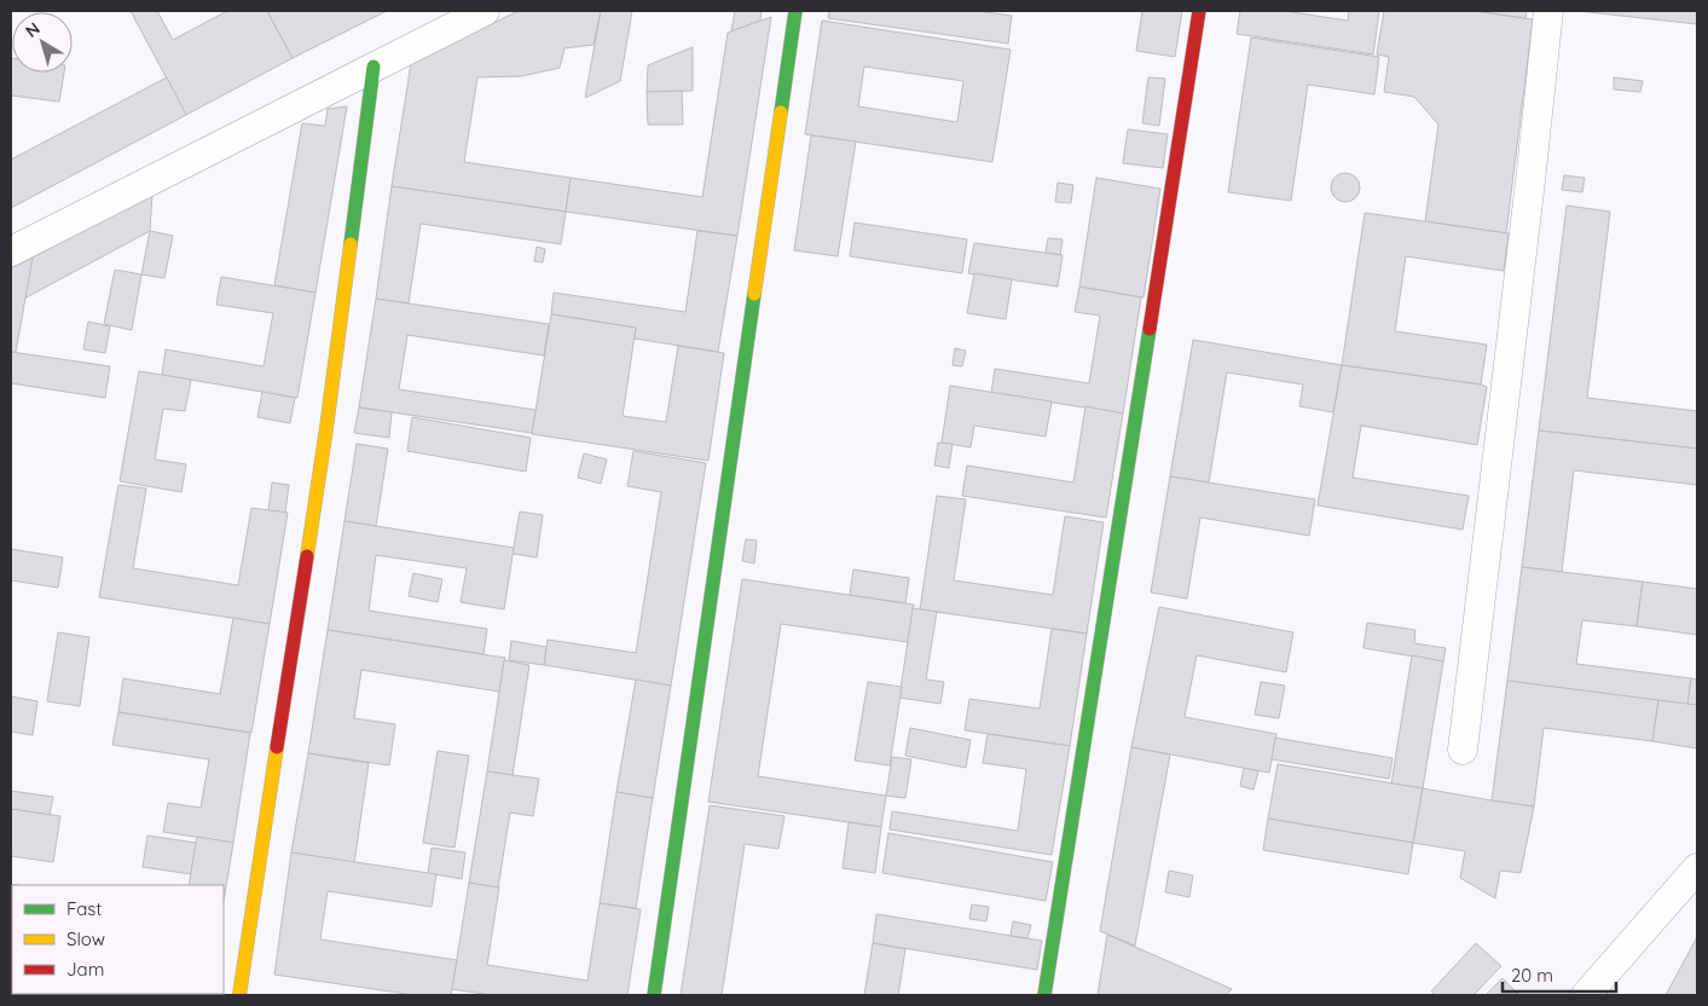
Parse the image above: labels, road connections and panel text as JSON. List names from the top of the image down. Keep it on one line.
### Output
{"legend":["Fast","Slow","Jam"],"scale_bar":"20 m","north":"top left"}
